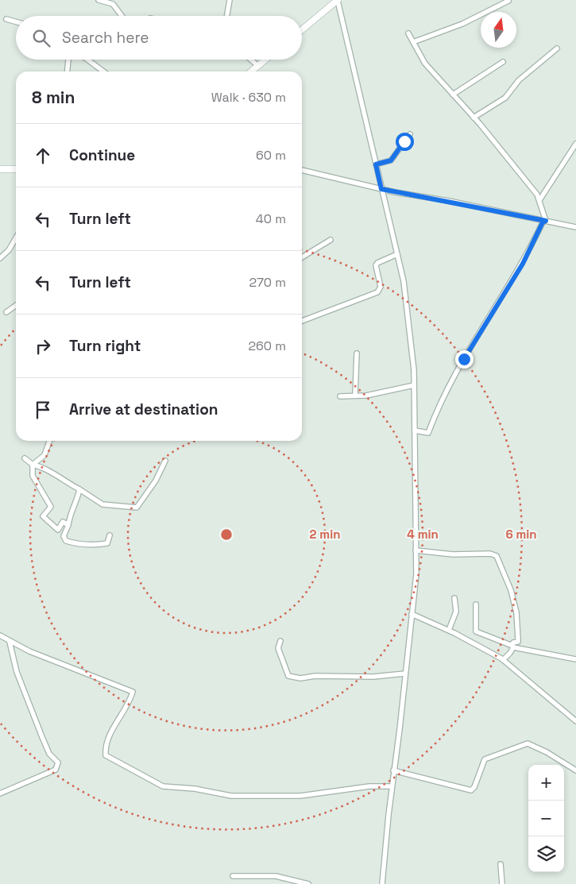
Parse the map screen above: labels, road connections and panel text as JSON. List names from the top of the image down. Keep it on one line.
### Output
{"north":"top","page":{"search":"Search here","heading":["8 min","Walk · 630 m"],"list":[["Continue","60 m"],["Turn left","40 m"],["Turn left","270 m"],["Turn right","260 m"],"Arrive at destination"],"map_buttons":["+","−"]},"rings":["2 min","4 min","6 min"]}
